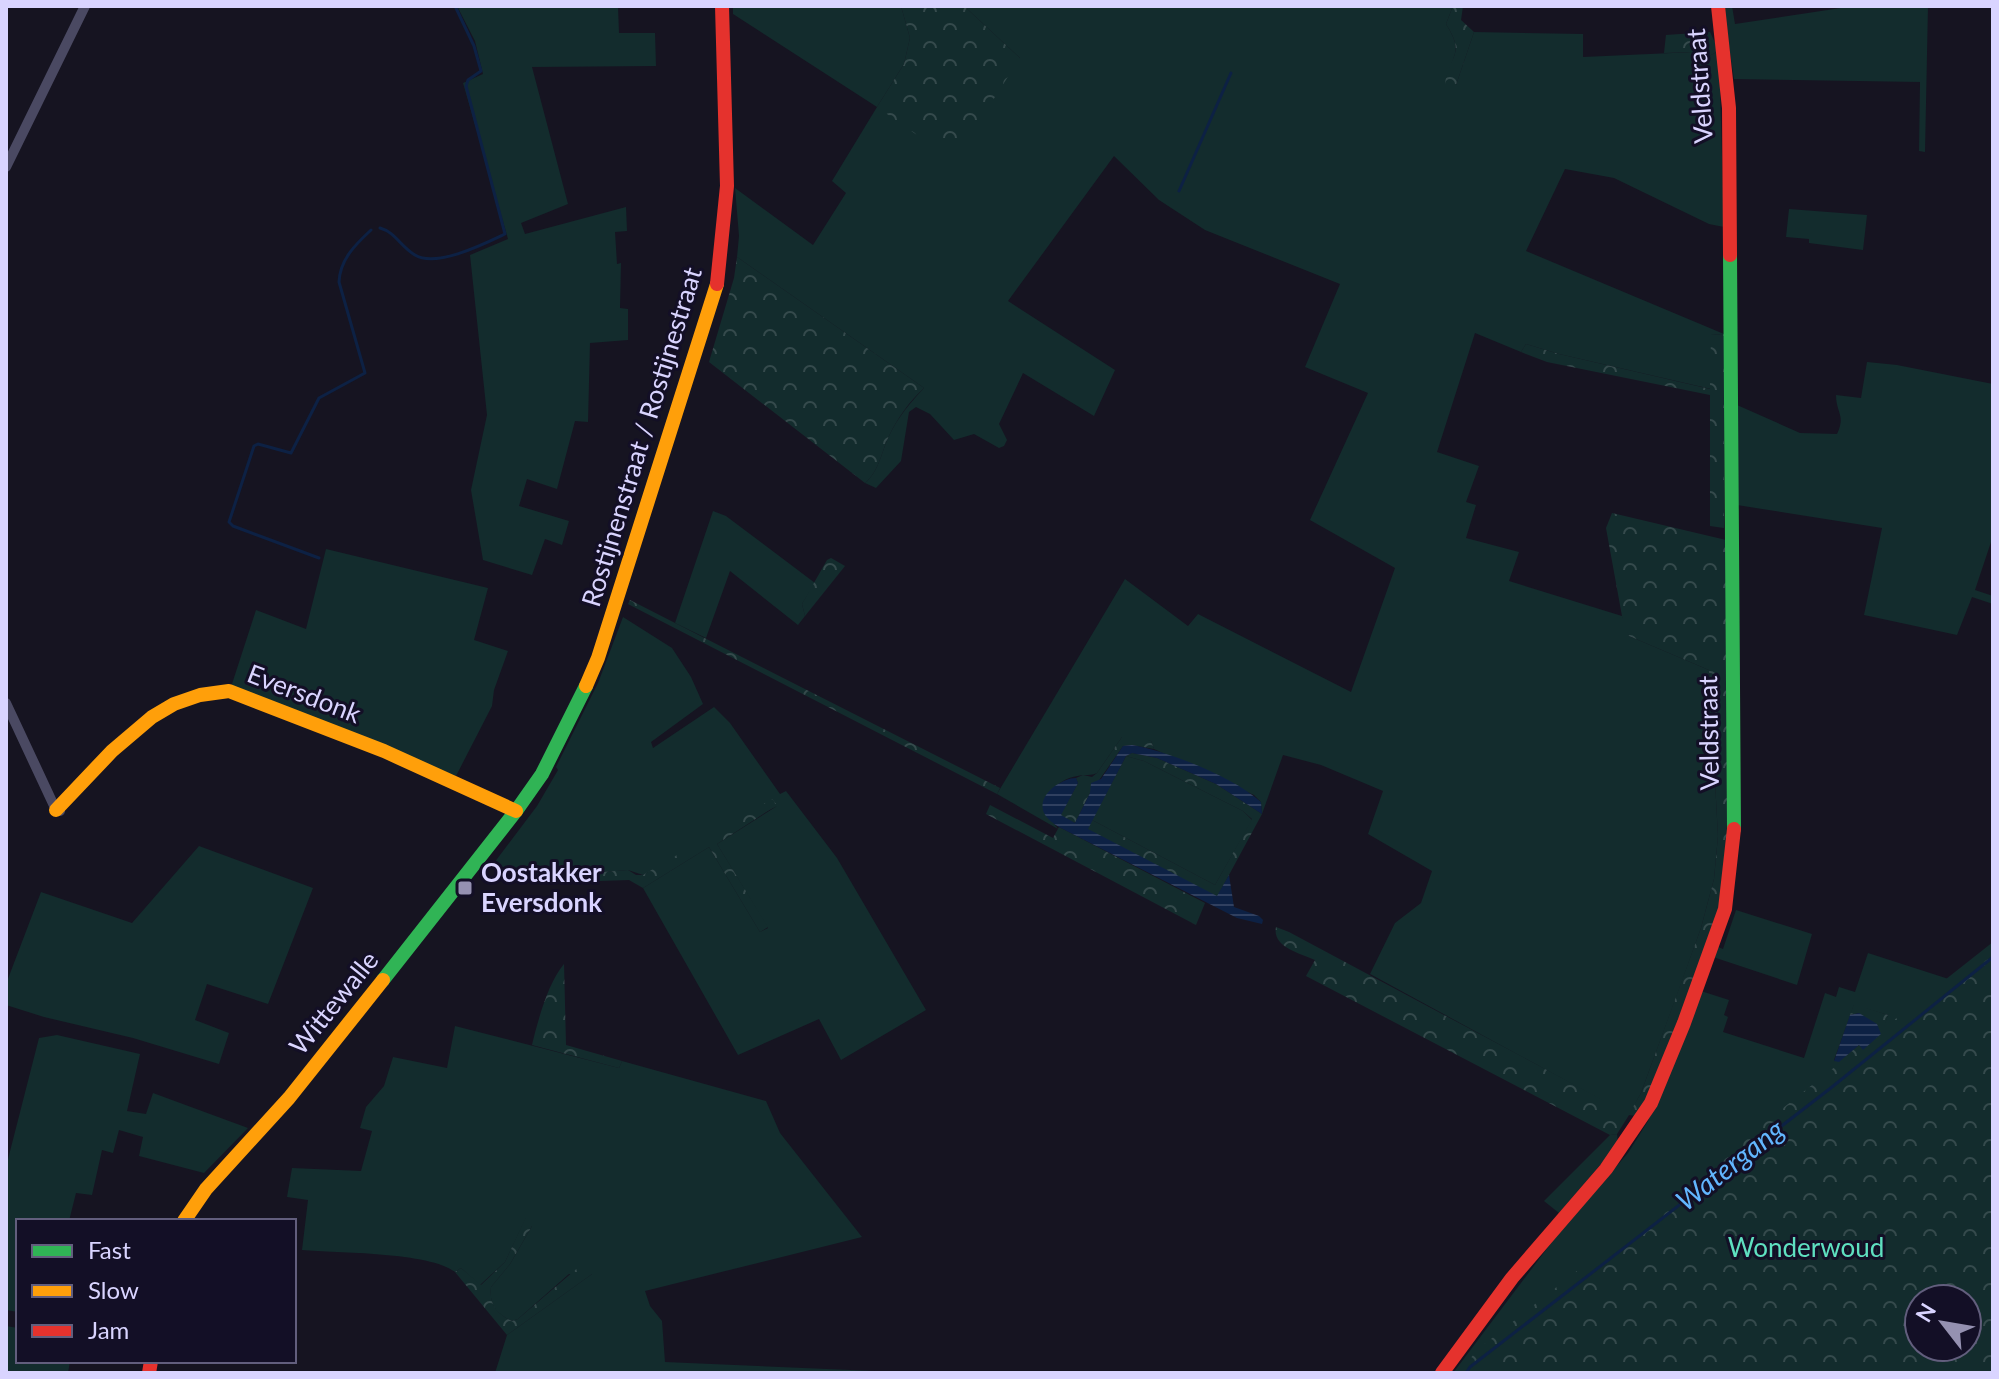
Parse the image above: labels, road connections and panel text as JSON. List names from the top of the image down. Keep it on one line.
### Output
{"streets":{"street":["Veldstraat","Rostijnenstraat / Rostijnestraat","Eversdonk","Wittewalle"]},"crossings":[["Rostijnenstraat / Rostijnestraat","Eversdonk"],["Rostijnenstraat / Rostijnestraat","Wittewalle"],["Eversdonk","Wittewalle"]],"water":["Watergang"],"parks":["Wonderwoud"],"places":{"transit":["Oostakker Eversdonk"]},"legend":["Fast","Slow","Jam"],"north":"top left"}
